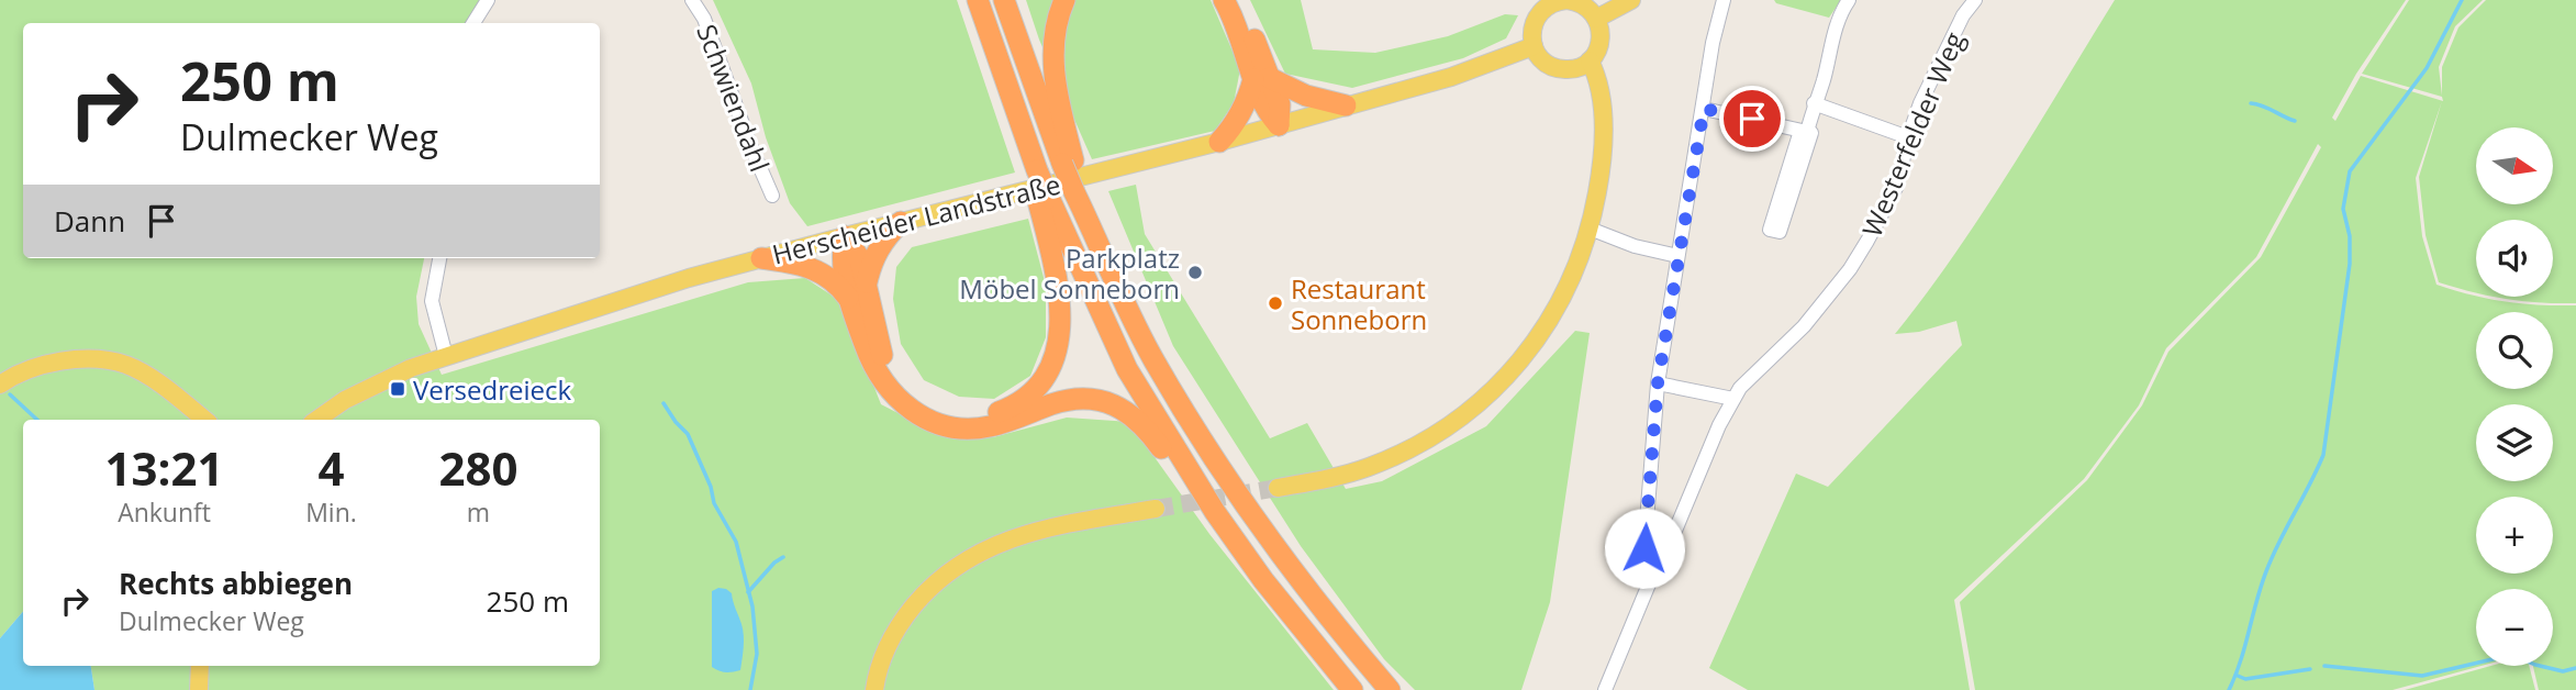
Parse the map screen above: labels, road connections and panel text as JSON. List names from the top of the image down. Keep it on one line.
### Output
{"streets":{"main road":["Herscheider Landstraße"],"street":["Schwiendahl","Westerfelder Weg"]},"places":{"other":["Parkplatz Möbel Sonneborn","Restaurant Sonneborn"],"transit":["Versedreieck"]},"north":"right","page":{"turn":["250 m","Dulmecker Weg"],"map_buttons":["+","−"],"then":"Dann","eta":["13:21","Ankunft","4","Min.","280","m"],"list":[{"name":"Rechts abbiegen","note":"Dulmecker Weg","value":"250 m"}]}}
